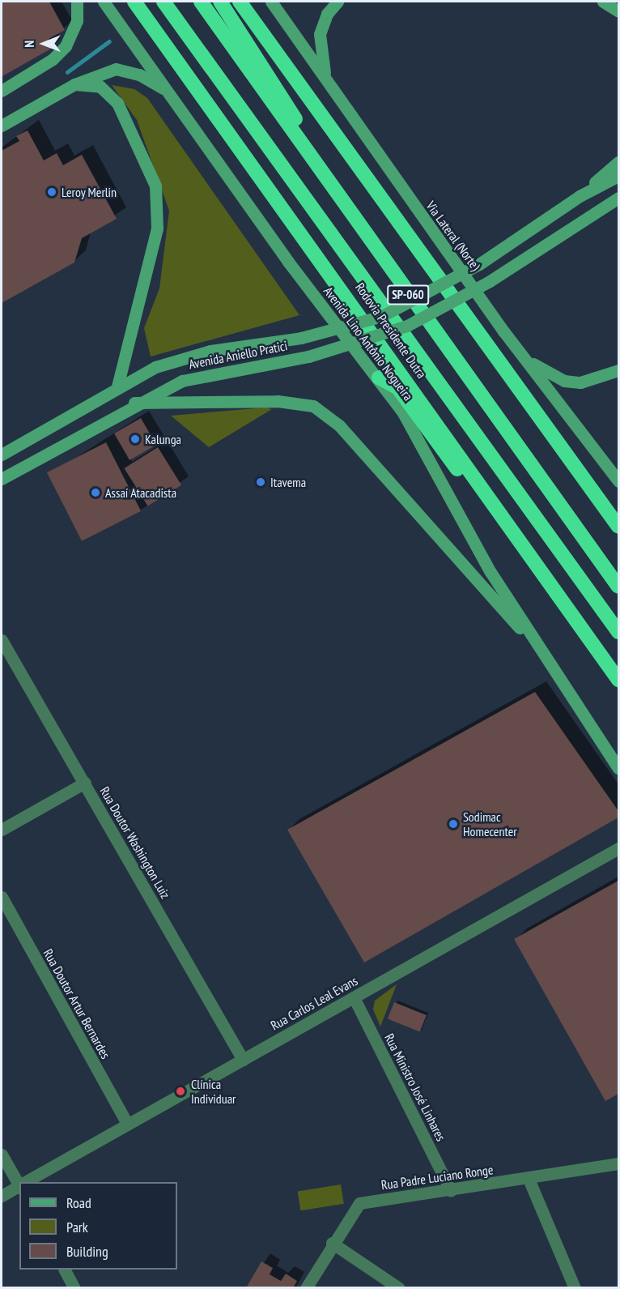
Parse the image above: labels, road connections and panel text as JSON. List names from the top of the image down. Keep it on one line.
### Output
{"streets":{"highway":["SP-060","Rodovia Presidente Dutra"],"main road":["Via Lateral (Norte)","Avenida Lino Antônio Nogueira","Avenida Aniello Pratici"],"street":["Rua Doutor Washington Luiz","Rua Carlos Leal Evans","Rua Doutor Artur Bernardes","Rua Ministro José Linhares","Rua Padre Luciano Ronge"]},"crossings":[["Rua Doutor Washington Luiz","Rua Carlos Leal Evans"],["Rua Carlos Leal Evans","Rua Doutor Artur Bernardes"],["Rua Carlos Leal Evans","Rua Ministro José Linhares"],["Rua Ministro José Linhares","Rua Padre Luciano Ronge"]],"places":["Leroy Merlin","Kalunga","Itavema","Assaí Atacadista","Sodimac Homecenter","Clínica Individuar"],"legend":["Road","Park","Building"],"north":"left"}
